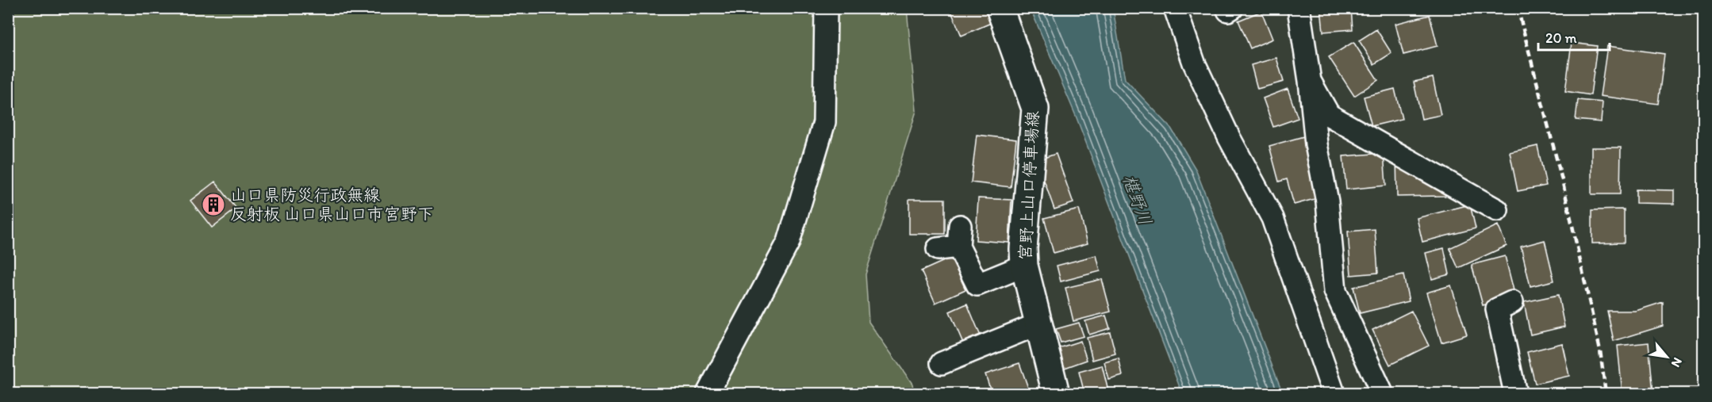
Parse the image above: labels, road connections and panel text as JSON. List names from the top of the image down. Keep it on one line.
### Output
{"streets":{"main road":["宮野上山口停車場線"]},"water":["椹野川"],"places":{"building":["山口県防災行政無線 反射板 山口県山口市宮野下"]},"scale_bar":"20 m","north":"bottom right"}
